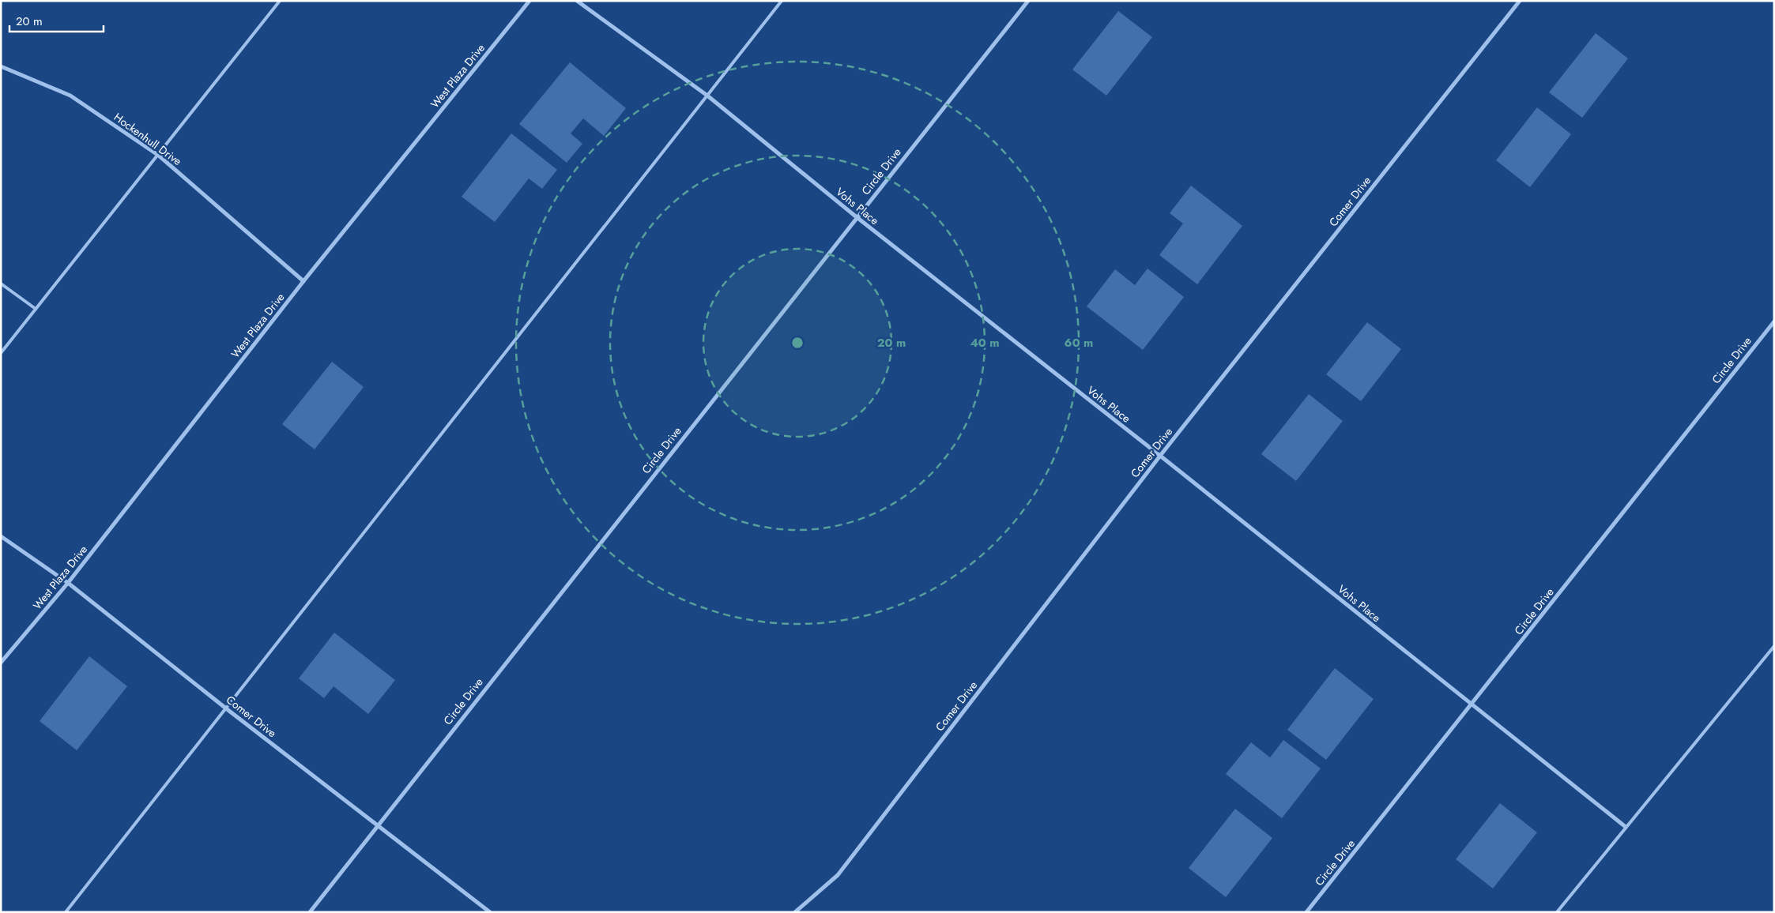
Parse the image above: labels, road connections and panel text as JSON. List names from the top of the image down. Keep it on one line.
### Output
{"streets":{"street":["West Plaza Drive","Hockenhull Drive","Circle Drive","Comer Drive","Vohs Place"]},"crossings":[["West Plaza Drive","Hockenhull Drive"],["West Plaza Drive","Comer Drive"],["Circle Drive","Comer Drive"],["Circle Drive","Vohs Place"],["Comer Drive","Vohs Place"]],"scale_bar":"20 m","rings":["20 m","40 m","60 m"]}
